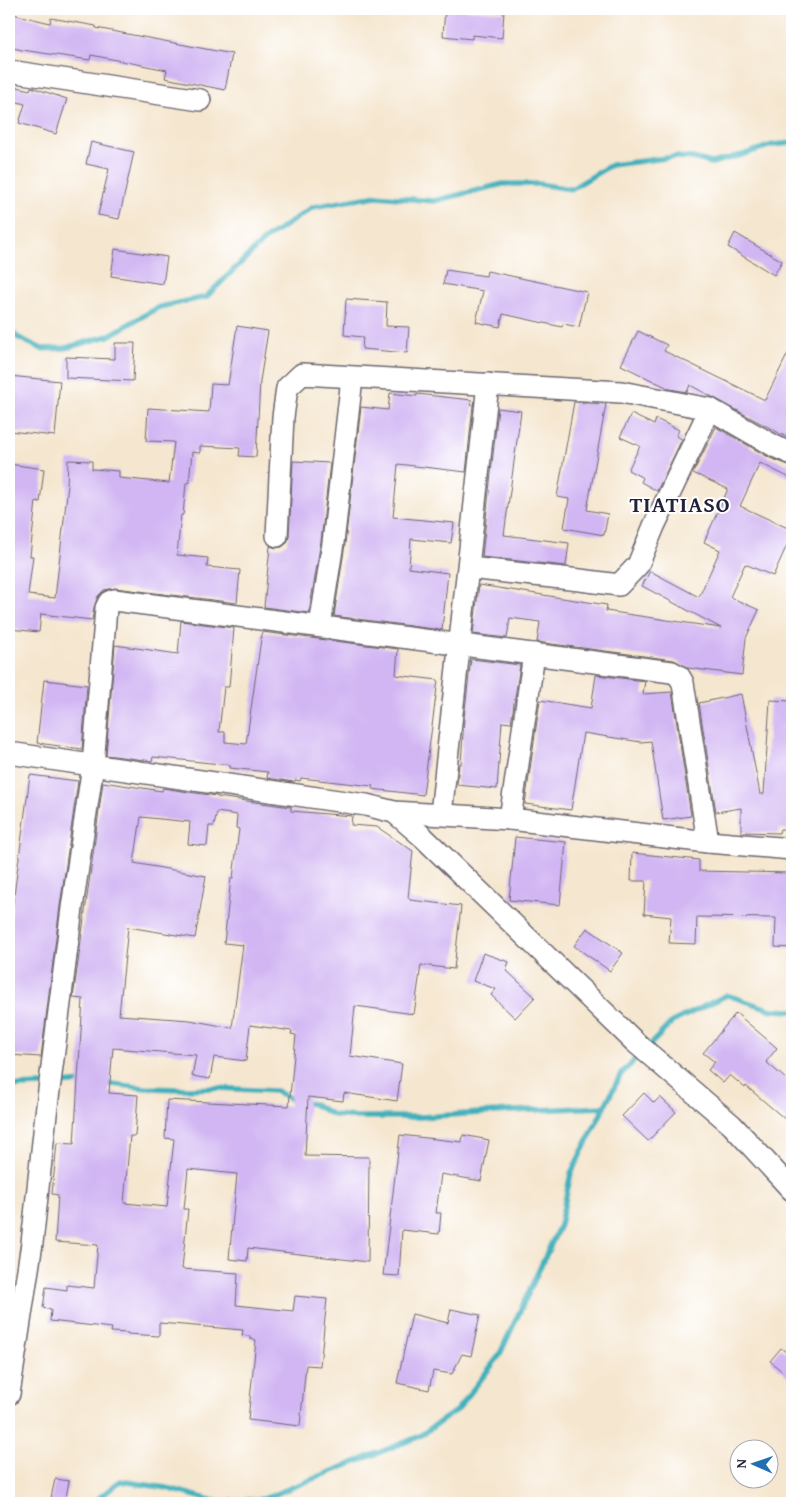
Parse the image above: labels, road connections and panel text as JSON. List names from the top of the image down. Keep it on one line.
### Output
{"districts":["TIATIASO"],"north":"left"}
